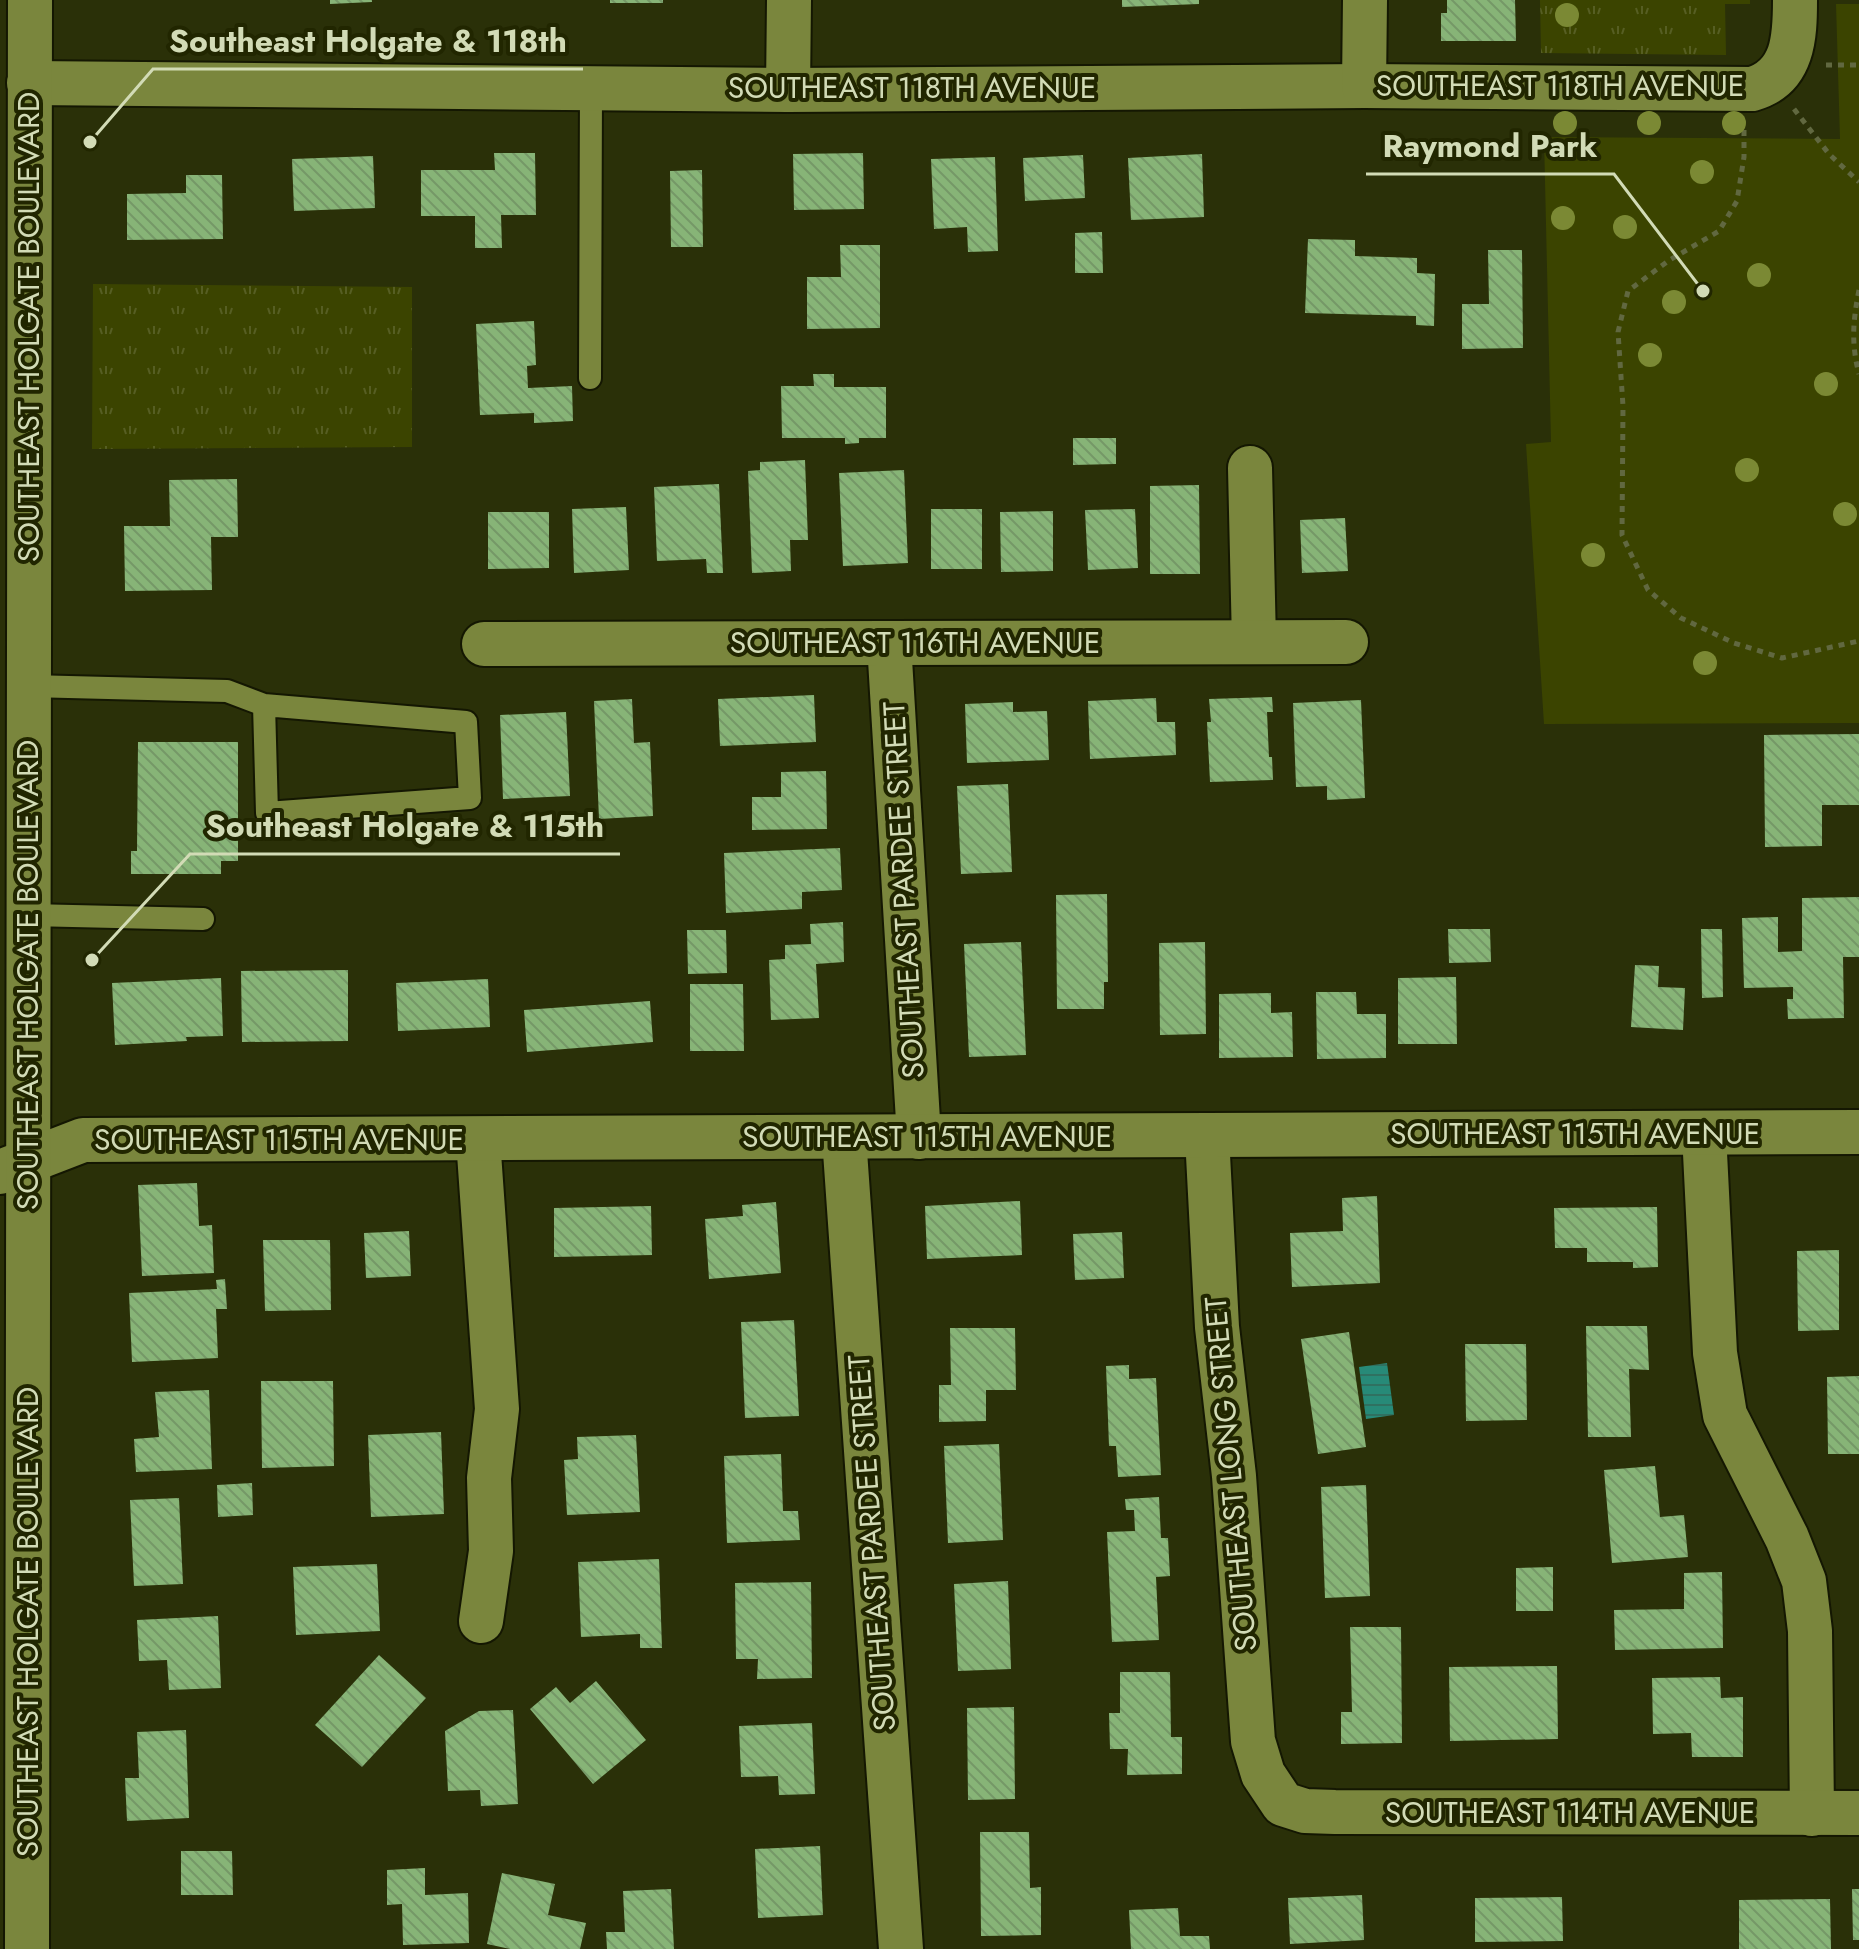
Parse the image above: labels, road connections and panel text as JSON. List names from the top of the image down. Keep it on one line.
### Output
{"streets":{"street":["SOUTHEAST 118TH AVENUE","SOUTHEAST HOLGATE BOULEVARD","SOUTHEAST 116TH AVENUE","SOUTHEAST PARDEE STREET","SOUTHEAST 115TH AVENUE","SOUTHEAST LONG STREET","SOUTHEAST 114TH AVENUE"]},"crossings":[["SOUTHEAST 118TH AVENUE","SOUTHEAST HOLGATE BOULEVARD"],["SOUTHEAST HOLGATE BOULEVARD","SOUTHEAST 115TH AVENUE"],["SOUTHEAST 116TH AVENUE","SOUTHEAST PARDEE STREET"],["SOUTHEAST PARDEE STREET","SOUTHEAST 115TH AVENUE"],["SOUTHEAST 115TH AVENUE","SOUTHEAST LONG STREET"],["SOUTHEAST LONG STREET","SOUTHEAST 114TH AVENUE"]],"places":["Southeast Holgate & 118th","Raymond Park","Southeast Holgate & 115th"]}
